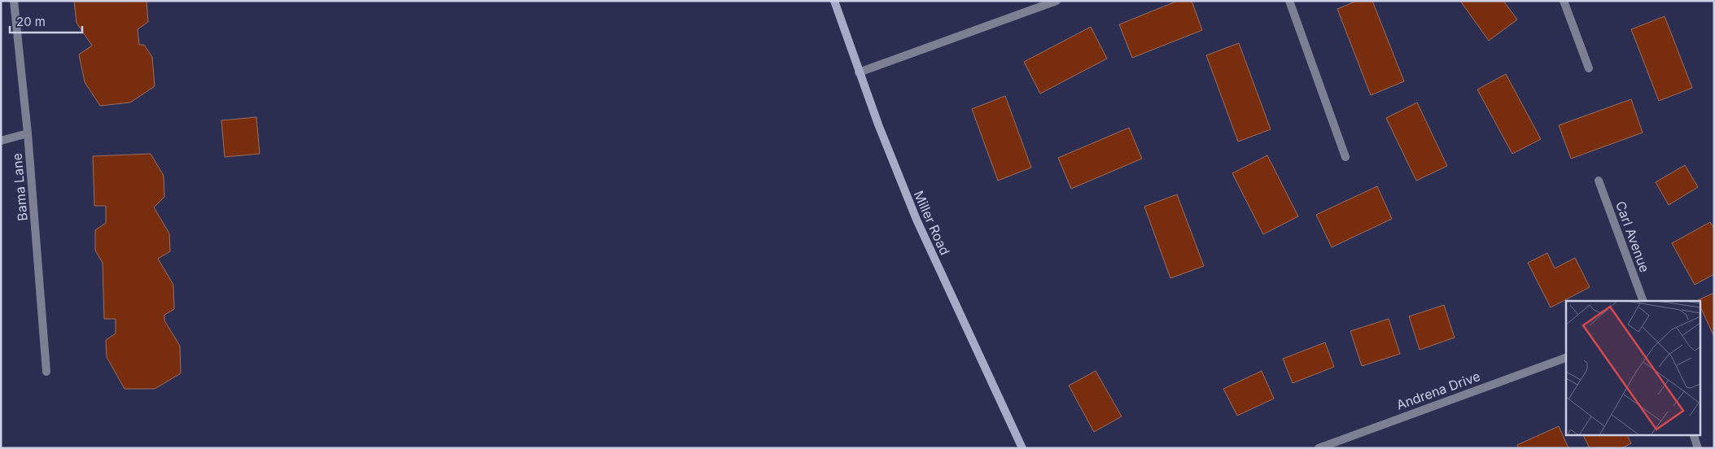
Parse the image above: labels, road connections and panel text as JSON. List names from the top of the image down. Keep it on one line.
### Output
{"streets":{"main road":["Miller Road"],"street":["Bama Lane","Carl Avenue","Andrena Drive"]},"scale_bar":"20 m"}
